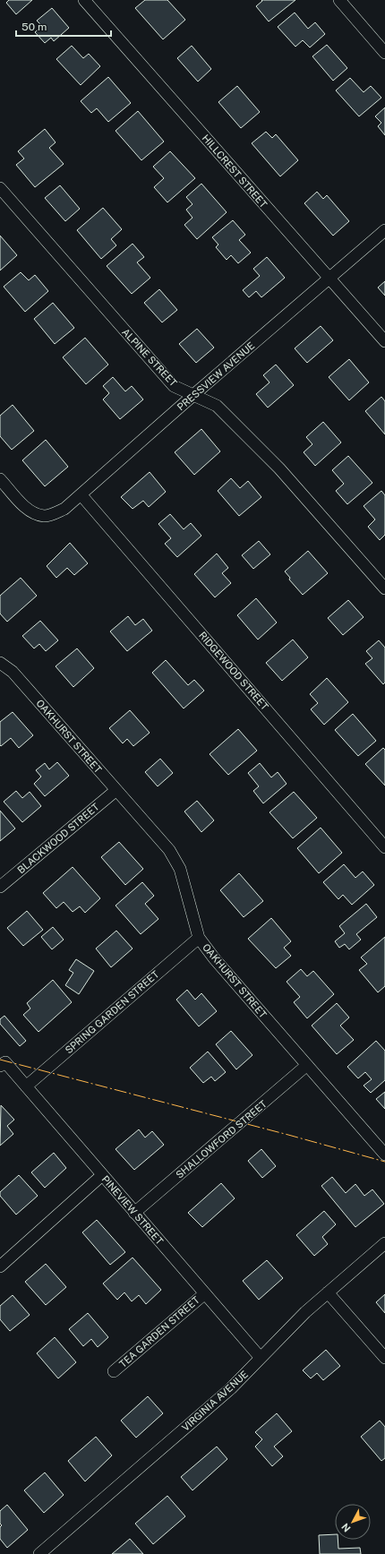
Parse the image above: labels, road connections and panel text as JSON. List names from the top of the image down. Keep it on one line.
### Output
{"streets":{"street":["HILLCREST STREET","ALPINE STREET","PRESSVIEW AVENUE","RIDGEWOOD STREET","OAKHURST STREET","BLACKWOOD STREET","SPRING GARDEN STREET","SHALLOWFORD STREET","PINEVIEW STREET","TEA GARDEN STREET","VIRGINIA AVENUE"]},"crossings":[["HILLCREST STREET","PRESSVIEW AVENUE"],["ALPINE STREET","PRESSVIEW AVENUE"],["PRESSVIEW AVENUE","RIDGEWOOD STREET"],["OAKHURST STREET","BLACKWOOD STREET"],["OAKHURST STREET","SPRING GARDEN STREET"],["OAKHURST STREET","SHALLOWFORD STREET"],["SPRING GARDEN STREET","PINEVIEW STREET"],["SHALLOWFORD STREET","PINEVIEW STREET"],["PINEVIEW STREET","TEA GARDEN STREET"],["PINEVIEW STREET","VIRGINIA AVENUE"]],"scale_bar":"50 m","north":"bottom left"}
